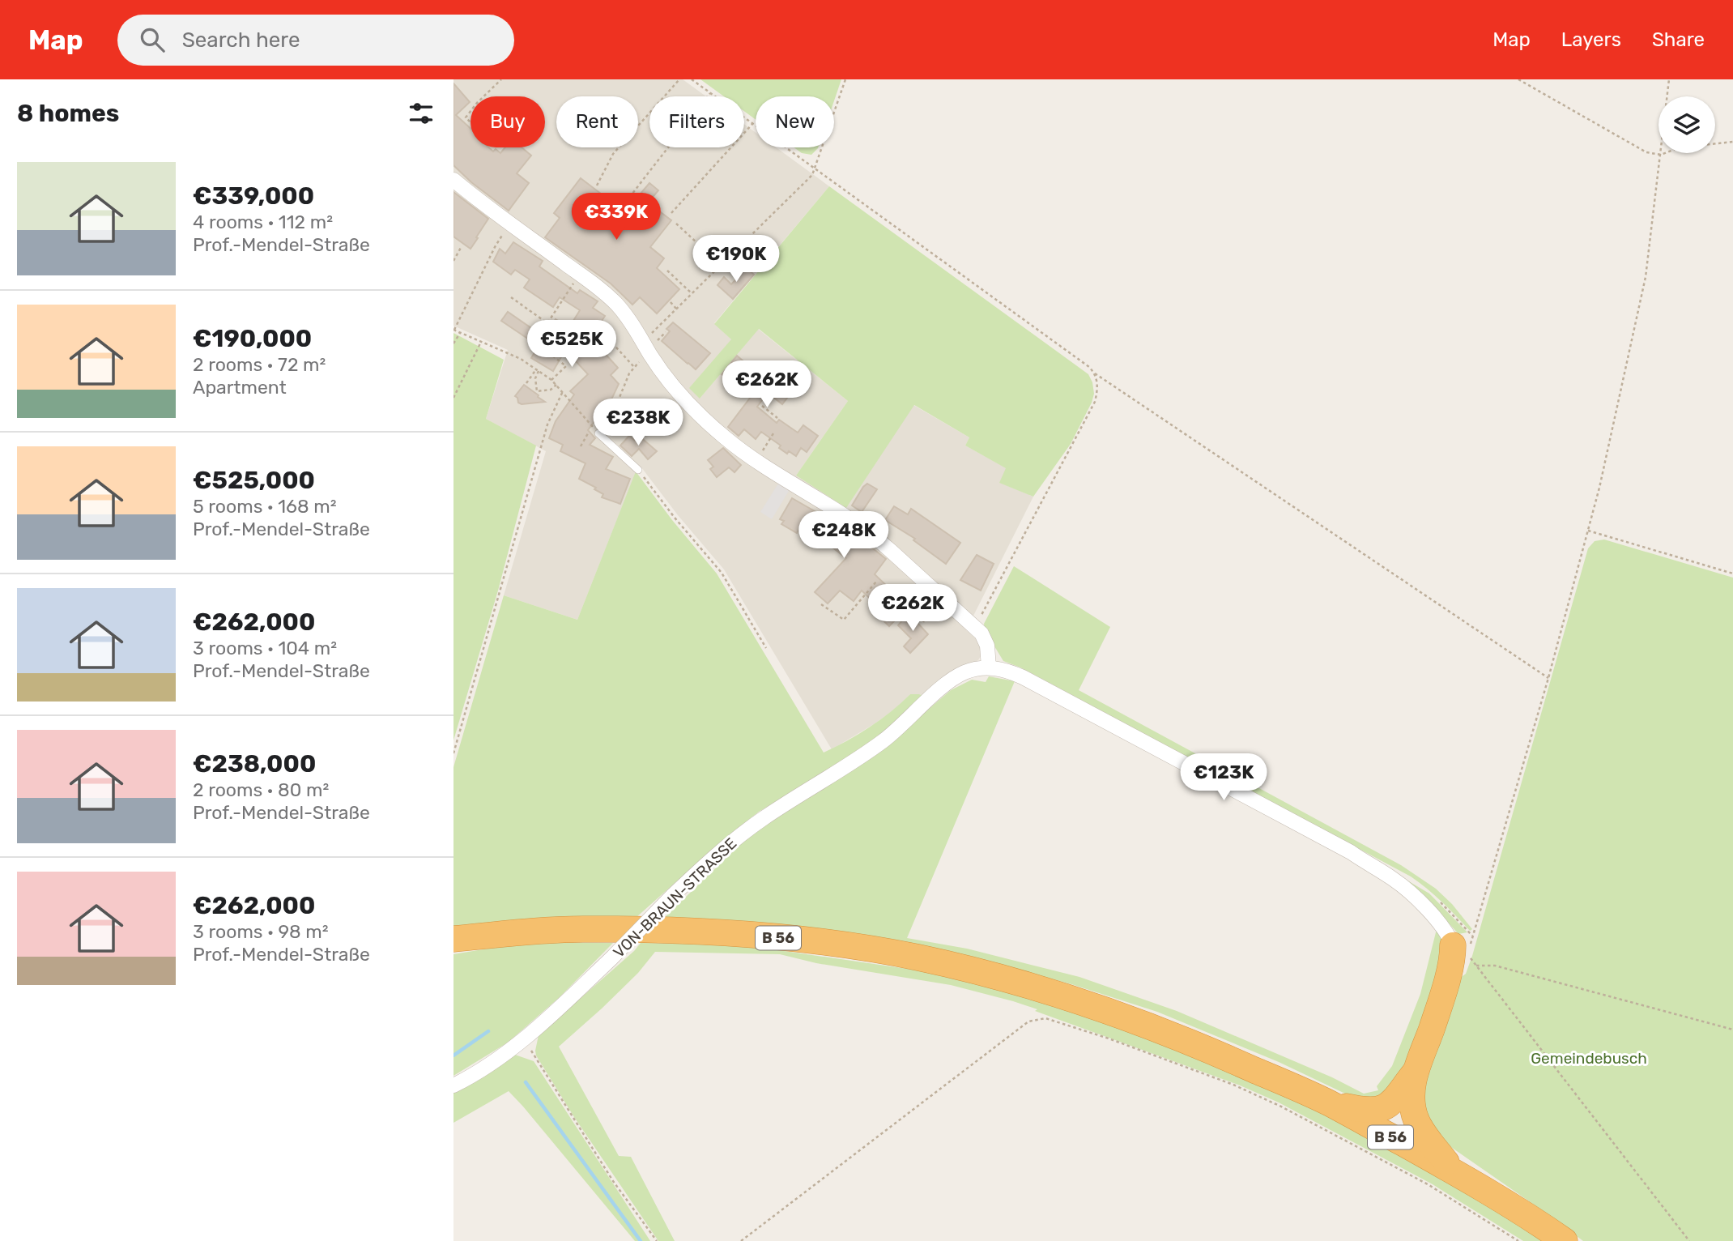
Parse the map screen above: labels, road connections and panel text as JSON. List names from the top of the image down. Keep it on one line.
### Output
{"streets":{"highway":["B 56"],"street":["VON-BRAUN-STRASSE"]},"parks":["Gemeindebusch"],"page":{"header":"Map","search":"Search here","nav":["Map","Layers","Share"],"heading":"8 homes","chip":["Buy","Rent","Filters","New"],"list":[{"name":"€339,000","note":"4 rooms · 112 m² · Prof.-Mendel-Straße"},{"name":"€190,000","note":"2 rooms · 72 m² · Apartment"},{"name":"€525,000","note":"5 rooms · 168 m² · Prof.-Mendel-Straße"},{"name":"€262,000","note":"3 rooms · 104 m² · Prof.-Mendel-Straße"},{"name":"€238,000","note":"2 rooms · 80 m² · Prof.-Mendel-Straße"},{"name":"€262,000","note":"3 rooms · 98 m² · Prof.-Mendel-Straße"}],"price":["€339K","€190K","€525K","€262K","€238K","€248K","€262K","€123K"]}}
